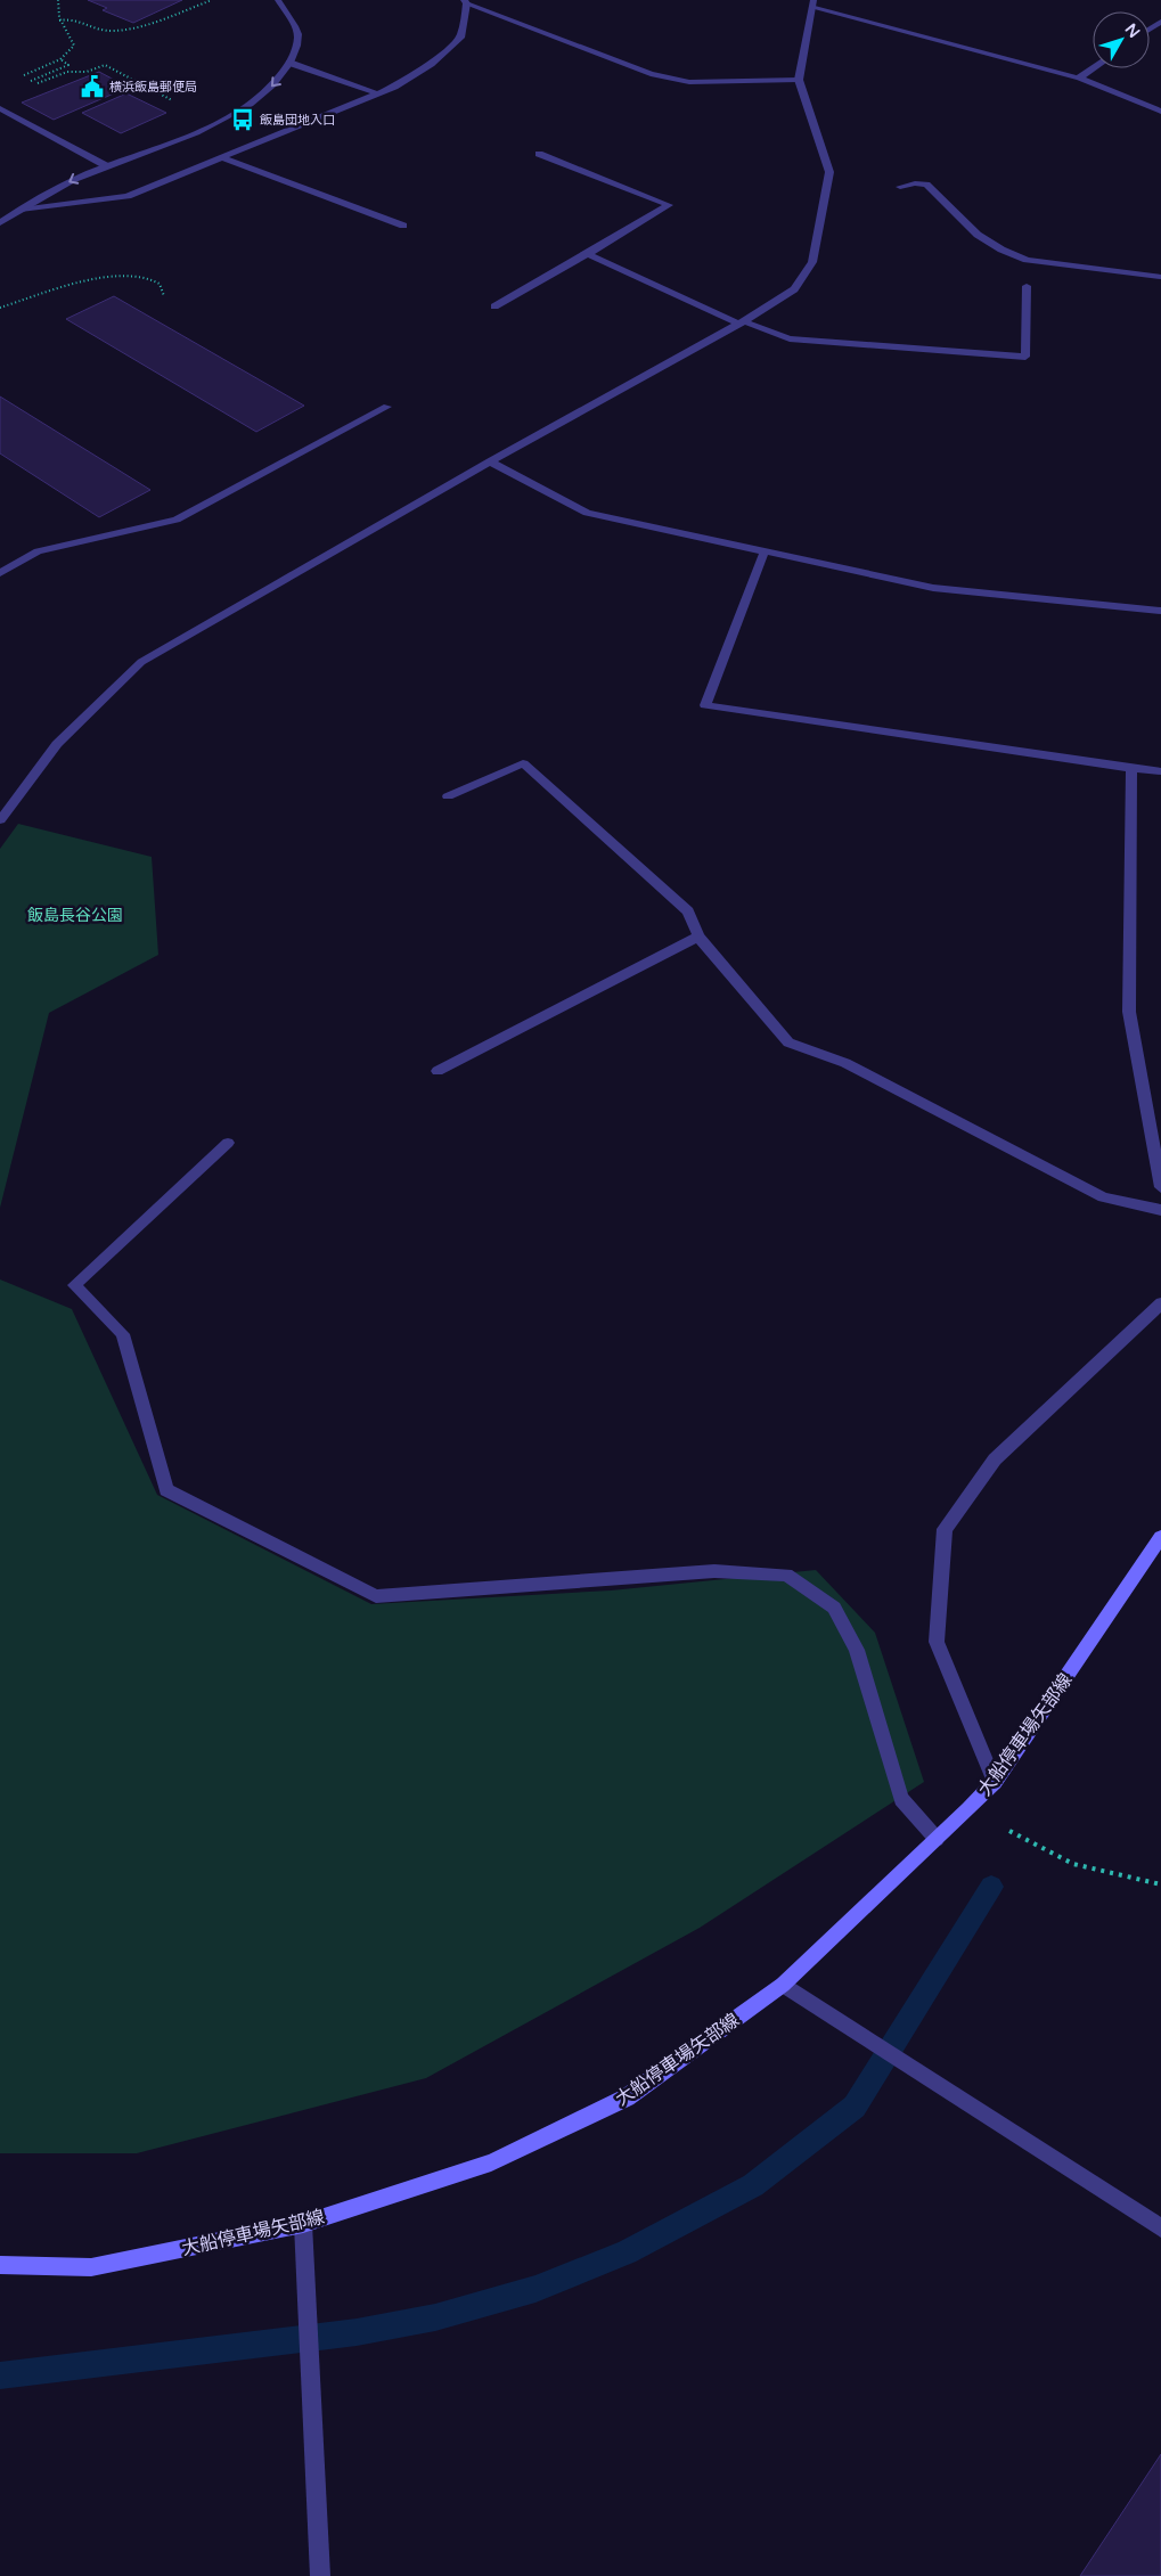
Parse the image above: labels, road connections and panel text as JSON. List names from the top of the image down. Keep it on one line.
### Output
{"streets":{"main road":["大船停車場矢部線"]},"parks":["飯島長谷公園"],"places":{"public building":["横浜飯島郵便局"],"bus stop":["飯島団地入口"]},"north":"top right"}
